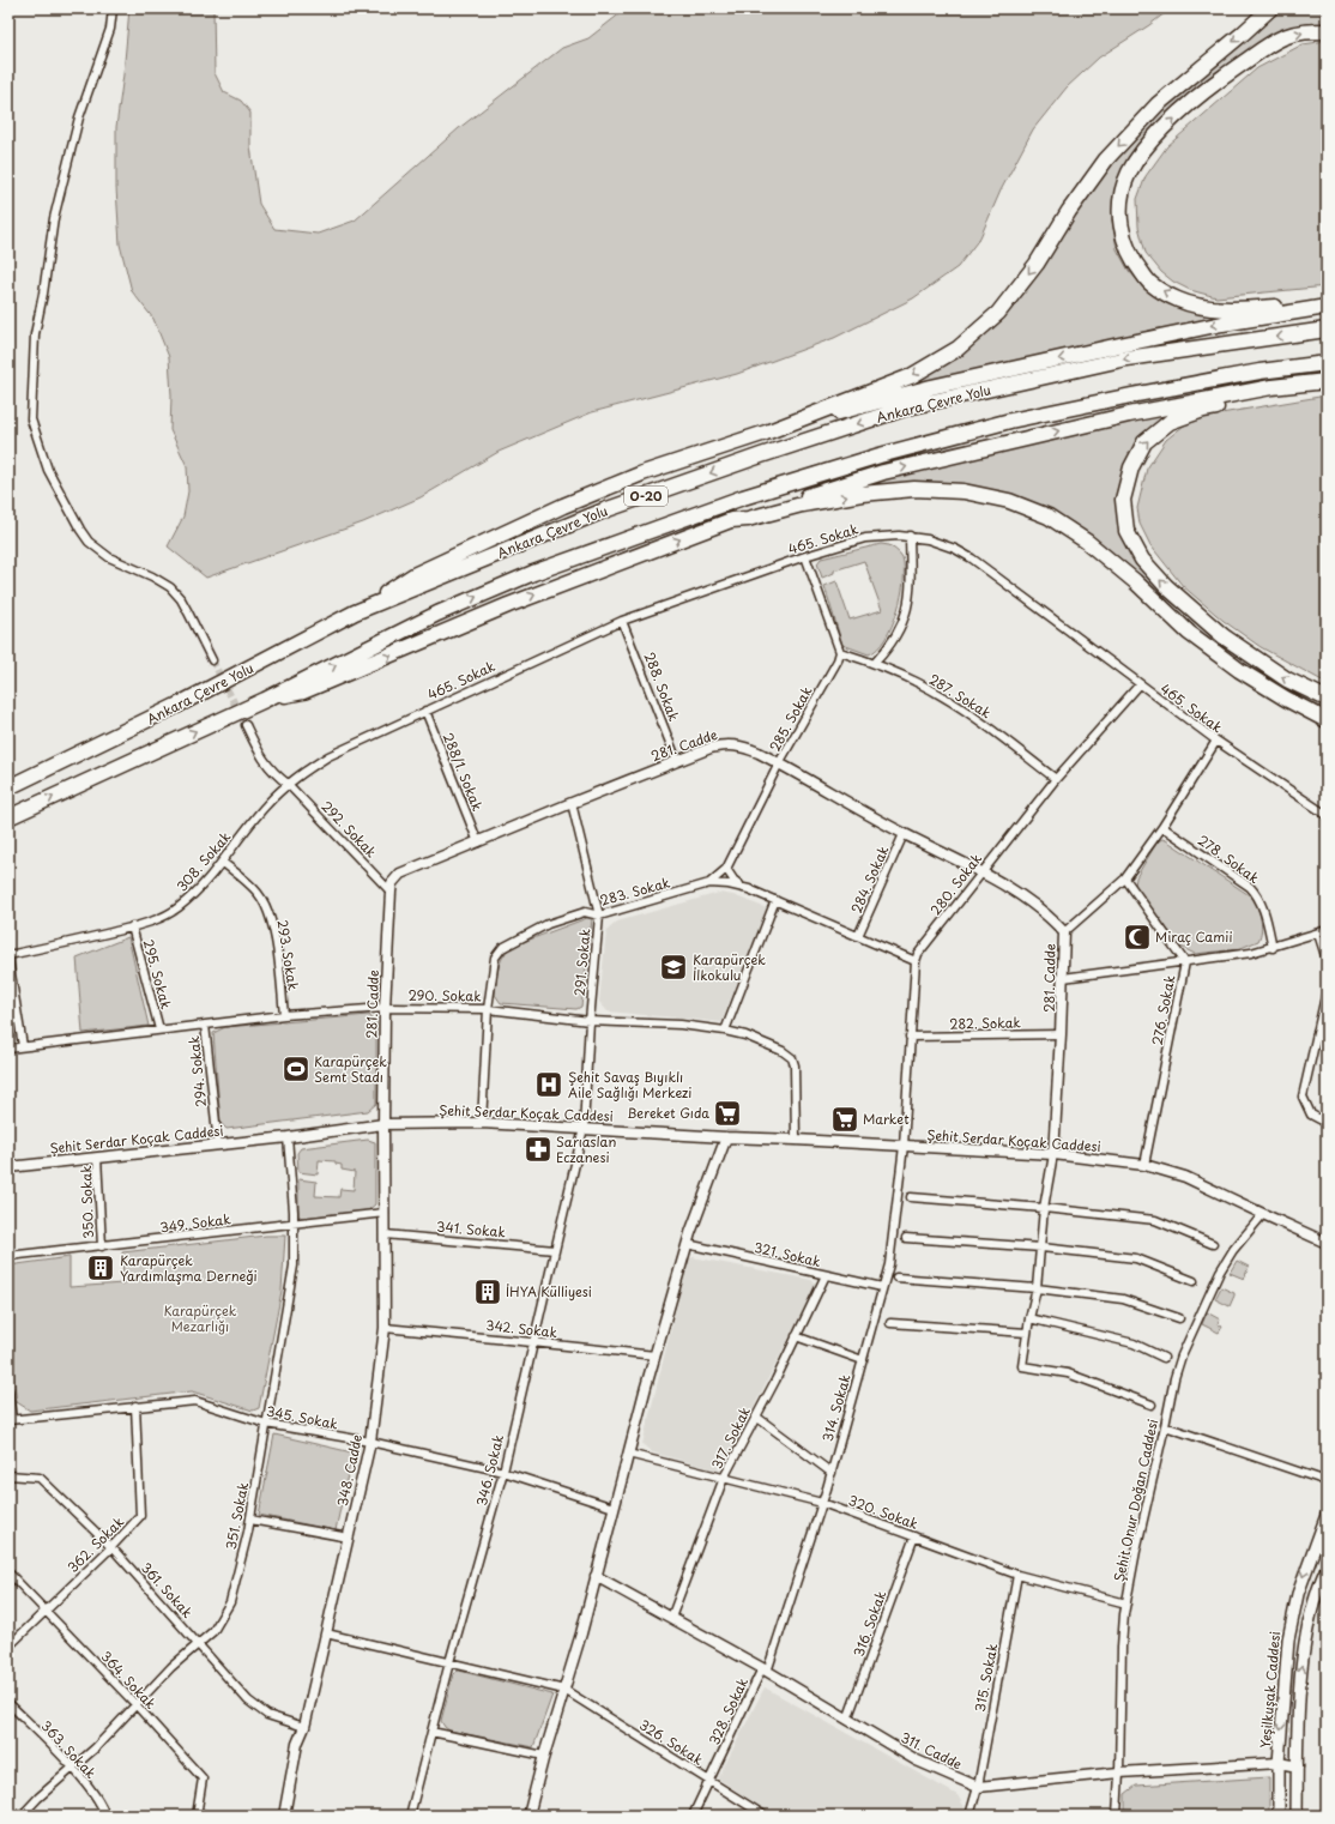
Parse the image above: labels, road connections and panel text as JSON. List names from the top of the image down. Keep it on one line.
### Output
{"streets":{"highway":["Ankara Çevre Yolu","O-20"],"main road":["Yeşilkuşak Caddesi"],"street":["465. Sokak","288. Sokak","287. Sokak","285. Sokak","281. Cadde","288/1. Sokak","292. Sokak","278. Sokak","308. Sokak","284. Sokak","280. Sokak","283. Sokak","293. Sokak","291. Sokak","295. Sokak","290. Sokak","276. Sokak","282. Sokak","294. Sokak","Şehit Serdar Koçak Caddesi","350. Sokak","349. Sokak","341. Sokak","321. Sokak","342. Sokak","314. Sokak","345. Sokak","317. Sokak","348. Cadde","346. Sokak","Şehit Onur Doğan Caddesi","320. Sokak","351. Sokak","362. Sokak","361. Sokak","316. Sokak","315. Sokak","364. Sokak","328. Sokak","326. Sokak","363. Sokak","311. Cadde"]},"crossings":[["465. Sokak","288. Sokak"],["465. Sokak","288/1. Sokak"],["465. Sokak","292. Sokak"],["465. Sokak","308. Sokak"],["465. Sokak","280. Sokak"],["288. Sokak","281. Cadde"],["287. Sokak","285. Sokak"],["287. Sokak","280. Sokak"],["285. Sokak","281. Cadde"],["285. Sokak","283. Sokak"],["281. Cadde","288/1. Sokak"],["281. Cadde","292. Sokak"],["281. Cadde","284. Sokak"],["281. Cadde","280. Sokak"],["281. Cadde","291. Sokak"],["281. Cadde","290. Sokak"],["281. Cadde","282. Sokak"],["281. Cadde","Şehit Serdar Koçak Caddesi"],["281. Cadde","348. Cadde"],["292. Sokak","308. Sokak"],["308. Sokak","293. Sokak"],["308. Sokak","295. Sokak"],["284. Sokak","283. Sokak"],["280. Sokak","283. Sokak"],["280. Sokak","282. Sokak"],["280. Sokak","Şehit Serdar Koçak Caddesi"],["280. Sokak","314. Sokak"],["283. Sokak","291. Sokak"],["283. Sokak","290. Sokak"],["283. Sokak","Şehit Serdar Koçak Caddesi"],["293. Sokak","290. Sokak"],["291. Sokak","290. Sokak"],["291. Sokak","Şehit Serdar Koçak Caddesi"],["291. Sokak","346. Sokak"],["295. Sokak","290. Sokak"],["290. Sokak","294. Sokak"],["290. Sokak","Şehit Serdar Koçak Caddesi"],["276. Sokak","Şehit Serdar Koçak Caddesi"],["294. Sokak","Şehit Serdar Koçak Caddesi"],["Şehit Serdar Koçak Caddesi","350. Sokak"],["Şehit Serdar Koçak Caddesi","314. Sokak"],["Şehit Serdar Koçak Caddesi","348. Cadde"],["Şehit Serdar Koçak Caddesi","346. Sokak"],["Şehit Serdar Koçak Caddesi","Şehit Onur Doğan Caddesi"],["Şehit Serdar Koçak Caddesi","351. Sokak"],["350. Sokak","349. Sokak"],["349. Sokak","348. Cadde"],["349. Sokak","351. Sokak"],["341. Sokak","348. Cadde"],["341. Sokak","346. Sokak"],["321. Sokak","314. Sokak"],["321. Sokak","317. Sokak"],["342. Sokak","348. Cadde"],["342. Sokak","346. Sokak"],["314. Sokak","320. Sokak"],["314. Sokak","328. Sokak"],["314. Sokak","311. Cadde"],["345. Sokak","348. Cadde"],["345. Sokak","346. Sokak"],["345. Sokak","351. Sokak"],["345. Sokak","362. Sokak"],["317. Sokak","320. Sokak"],["317. Sokak","311. Cadde"],["348. Cadde","361. Sokak"],["348. Cadde","326. Sokak"],["346. Sokak","326. Sokak"],["Şehit Onur Doğan Caddesi","320. Sokak"],["Şehit Onur Doğan Caddesi","311. Cadde"],["320. Sokak","316. Sokak"],["320. Sokak","315. Sokak"],["351. Sokak","361. Sokak"],["351. Sokak","364. Sokak"],["351. Sokak","363. Sokak"],["362. Sokak","361. Sokak"],["362. Sokak","364. Sokak"],["316. Sokak","311. Cadde"],["315. Sokak","311. Cadde"],["Yeşilkuşak Caddesi","311. Cadde"],["328. Sokak","326. Sokak"],["328. Sokak","311. Cadde"]],"parks":["Karapürçek Mezarlığı"],"places":{"mosque":["Miraç Camii"],"school or university":["Karapürçek İlkokulu"],"sports":["Karapürçek Semt Stadı"],"hospital":["Şehit Savaş Bıyıklı Aile Sağlığı Merkezi"],"supermarket":["Bereket Gıda","Market"],"pharmacy":["Sarıaslan Eczanesi"],"building":["Karapürçek Yardımlaşma Derneği","İHYA Külliyesi"]}}
